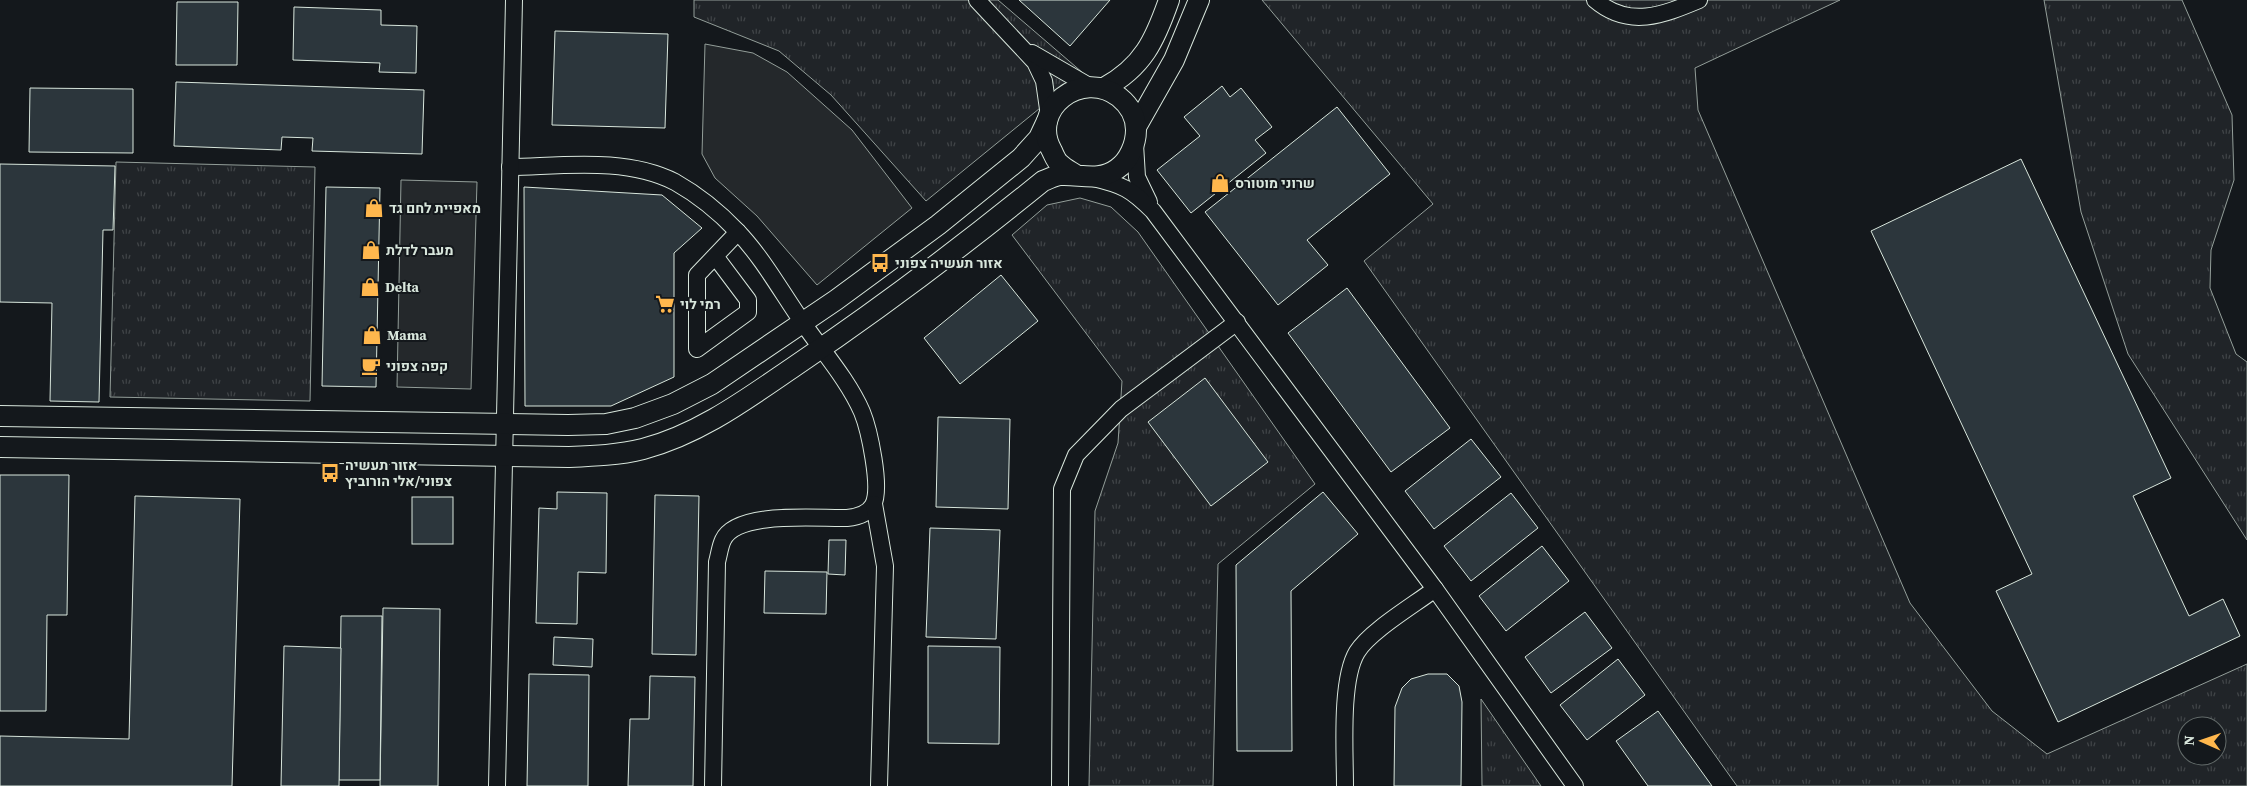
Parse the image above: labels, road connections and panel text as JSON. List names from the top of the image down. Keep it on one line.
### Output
{"places":{"shop":["שרוני מוטורס","מאפיית לחם גד","מעבר לדלת","Delta","Mama"],"bus stop":["אזור תעשיה צפוני","אזור תעשיה צפוני/אלי הורוביץ"],"supermarket":["רמי לוי"],"cafe":["קפה צפוני"]},"north":"left"}
